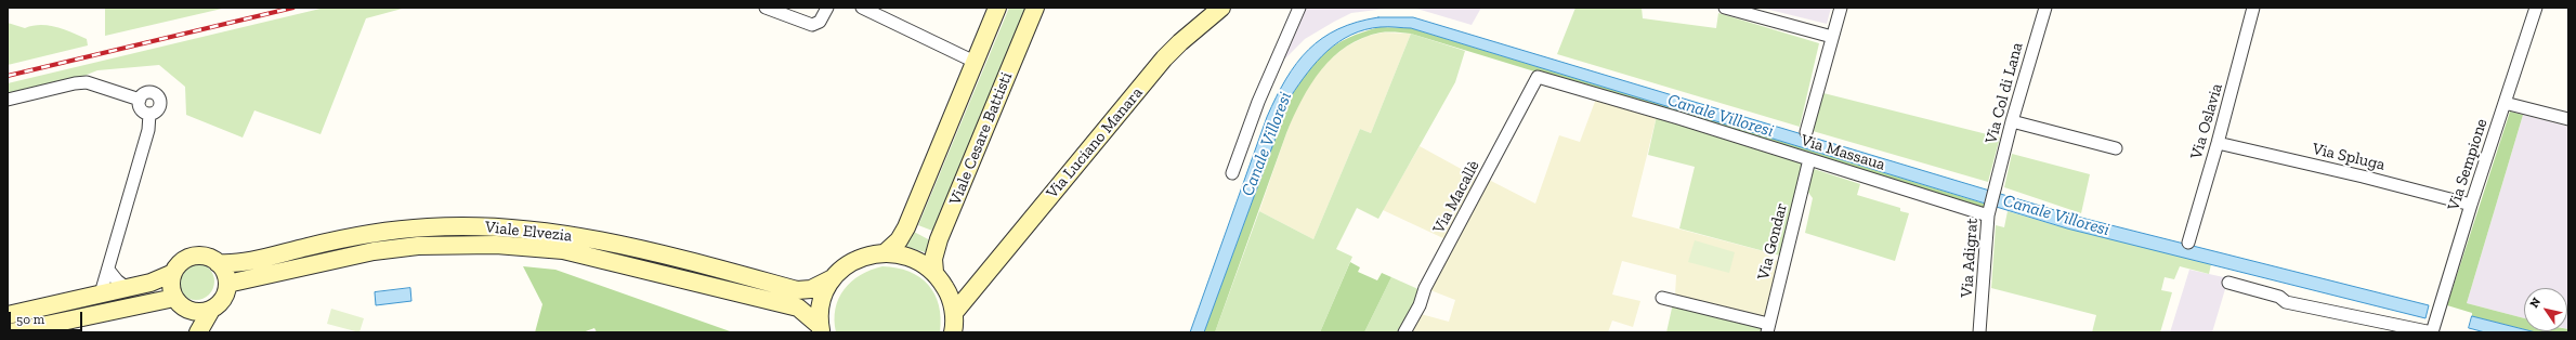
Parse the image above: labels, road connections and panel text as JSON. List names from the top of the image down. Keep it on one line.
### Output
{"streets":{"main road":["Viale Cesare Battisti","Via Luciano Manara","Viale Elvezia"],"street":["Via Col di Lana","Via Oslavia","Via Massaua","Via Spluga","Via Sempione","Via Macallè","Via Gondar","Via Adigrat"]},"crossings":[["Via Col di Lana","Via Adigrat"],["Via Oslavia","Via Spluga"],["Via Massaua","Via Macallè"],["Via Massaua","Via Gondar"],["Via Massaua","Via Adigrat"],["Via Spluga","Via Sempione"]],"water":["Canale Villoresi"],"scale_bar":"50 m","north":"top left"}
